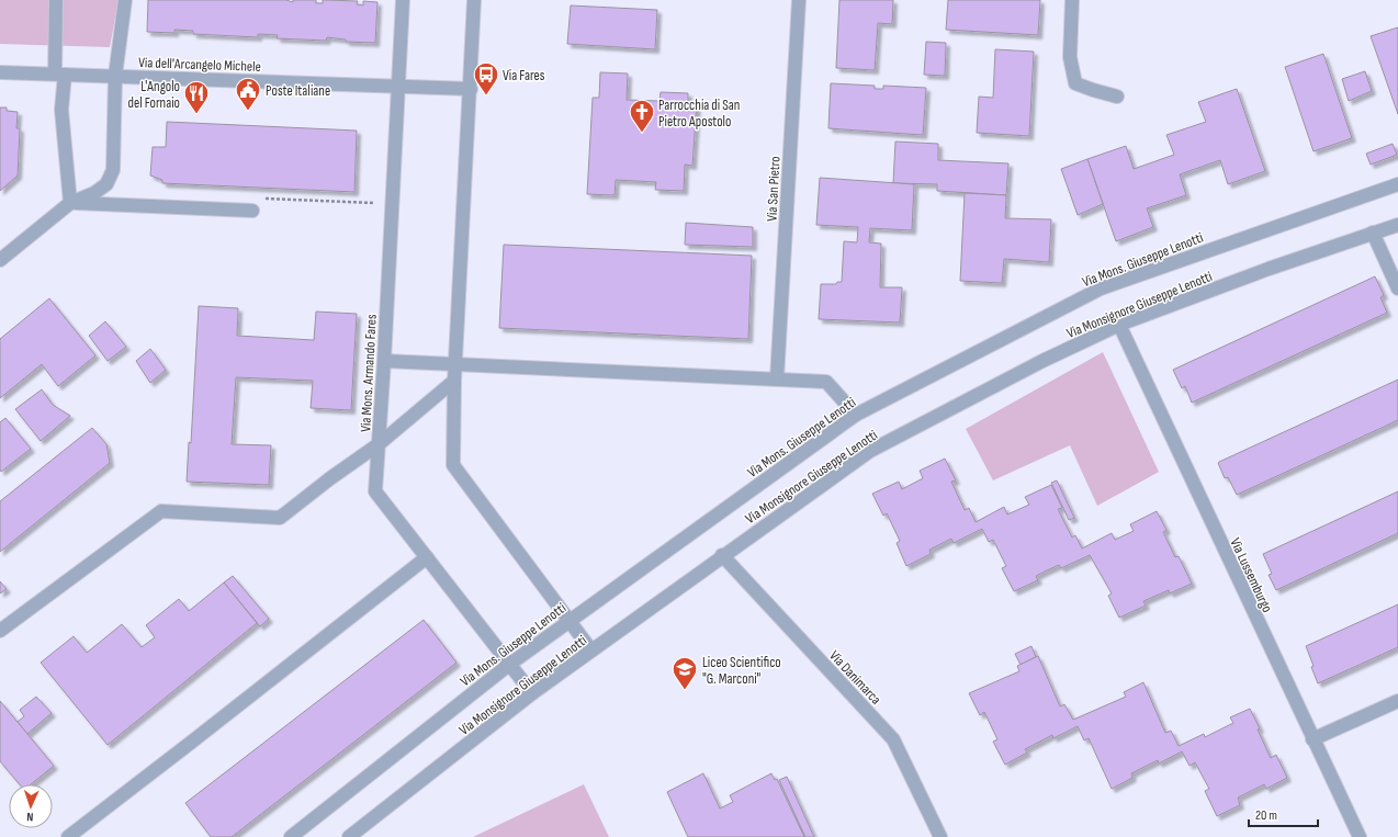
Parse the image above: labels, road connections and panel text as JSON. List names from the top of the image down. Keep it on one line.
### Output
{"streets":{"street":["Via dell'Arcangelo Michele","Via San Pietro","Via Mons. Giuseppe Lenotti","Via Monsignore Giuseppe Lenotti","Via Mons. Armando Fares","Via Lussemburgo","Via Danimarca"]},"crossings":[["Via dell'Arcangelo Michele","Via Mons. Armando Fares"],["Via Mons. Giuseppe Lenotti","Via Mons. Armando Fares"],["Via Monsignore Giuseppe Lenotti","Via Mons. Armando Fares"],["Via Monsignore Giuseppe Lenotti","Via Lussemburgo"],["Via Monsignore Giuseppe Lenotti","Via Danimarca"]],"places":{"bus stop":["Via Fares"],"public building":["Poste Italiane"],"restaurant":["L'Angolo del Fornaio"],"church":["Parrocchia di San Pietro Apostolo"],"school or university":["Liceo Scientifico \"G. Marconi\""]},"scale_bar":"20 m","north":"bottom"}
